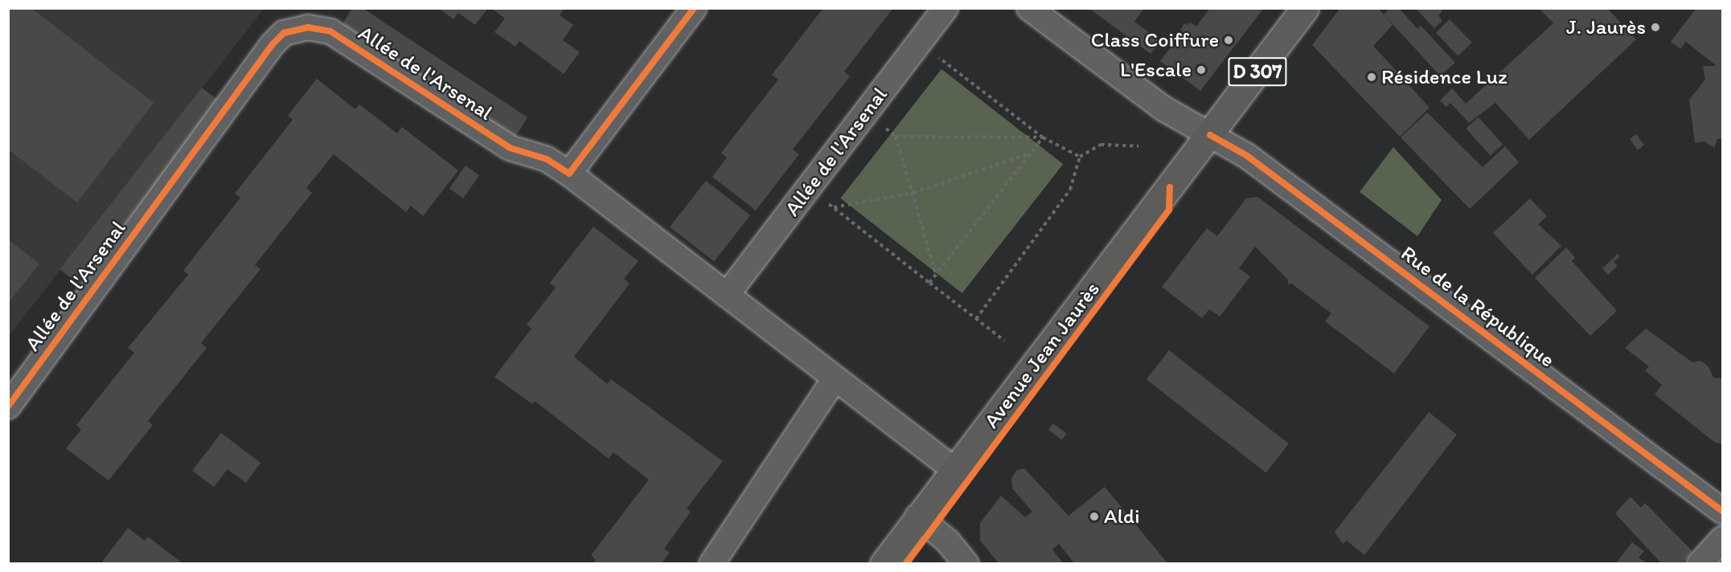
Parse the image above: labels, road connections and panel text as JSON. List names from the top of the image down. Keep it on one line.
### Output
{"streets":{"main road":["D 307","Avenue Jean Jaurès"],"street":["Allée de l'Arsenal","Rue de la République"]},"crossings":[["Allée de l'Arsenal","Avenue Jean Jaurès"],["Rue de la République","Avenue Jean Jaurès"]],"places":["J. Jaurès","Class Coiffure","L'Escale","Résidence Luz","Aldi"]}
